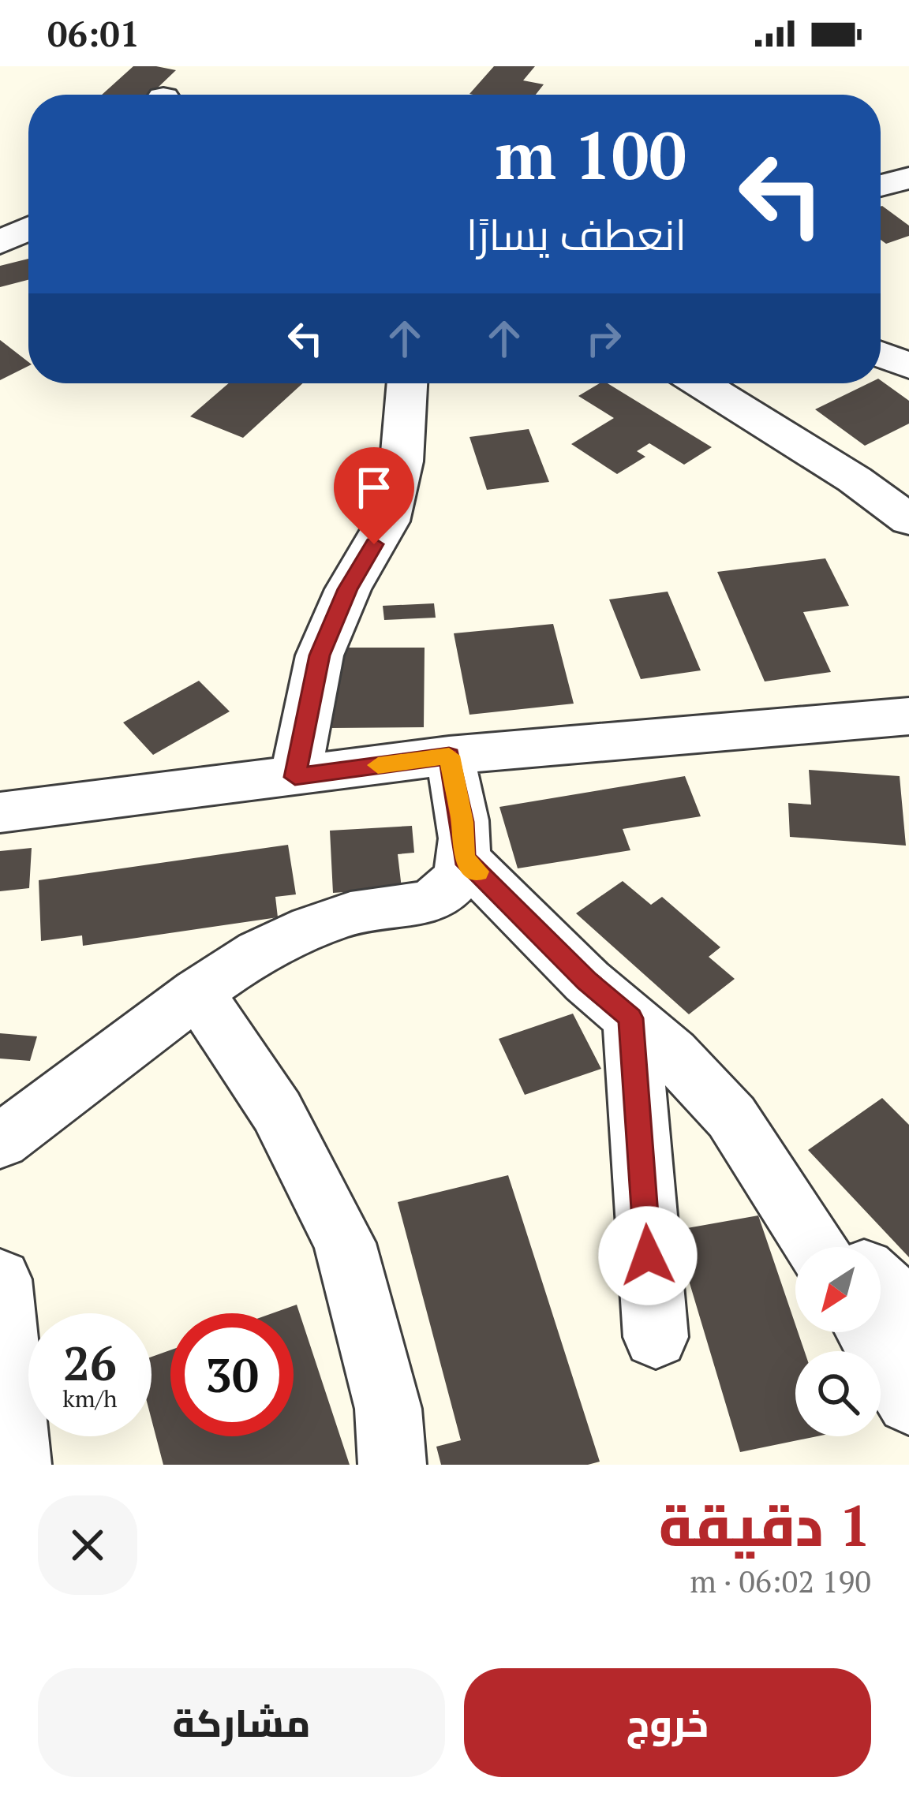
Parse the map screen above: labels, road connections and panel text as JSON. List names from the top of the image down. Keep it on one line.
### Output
{"north":"bottom left","page":{"status":"06:01","turn":["100 m","انعطف يسارًا"],"speed":"26 km/h","limit":"30","heading":["1 دقيقة","190 m · 06:02"],"buttons":["خروج","مشاركة"]}}
